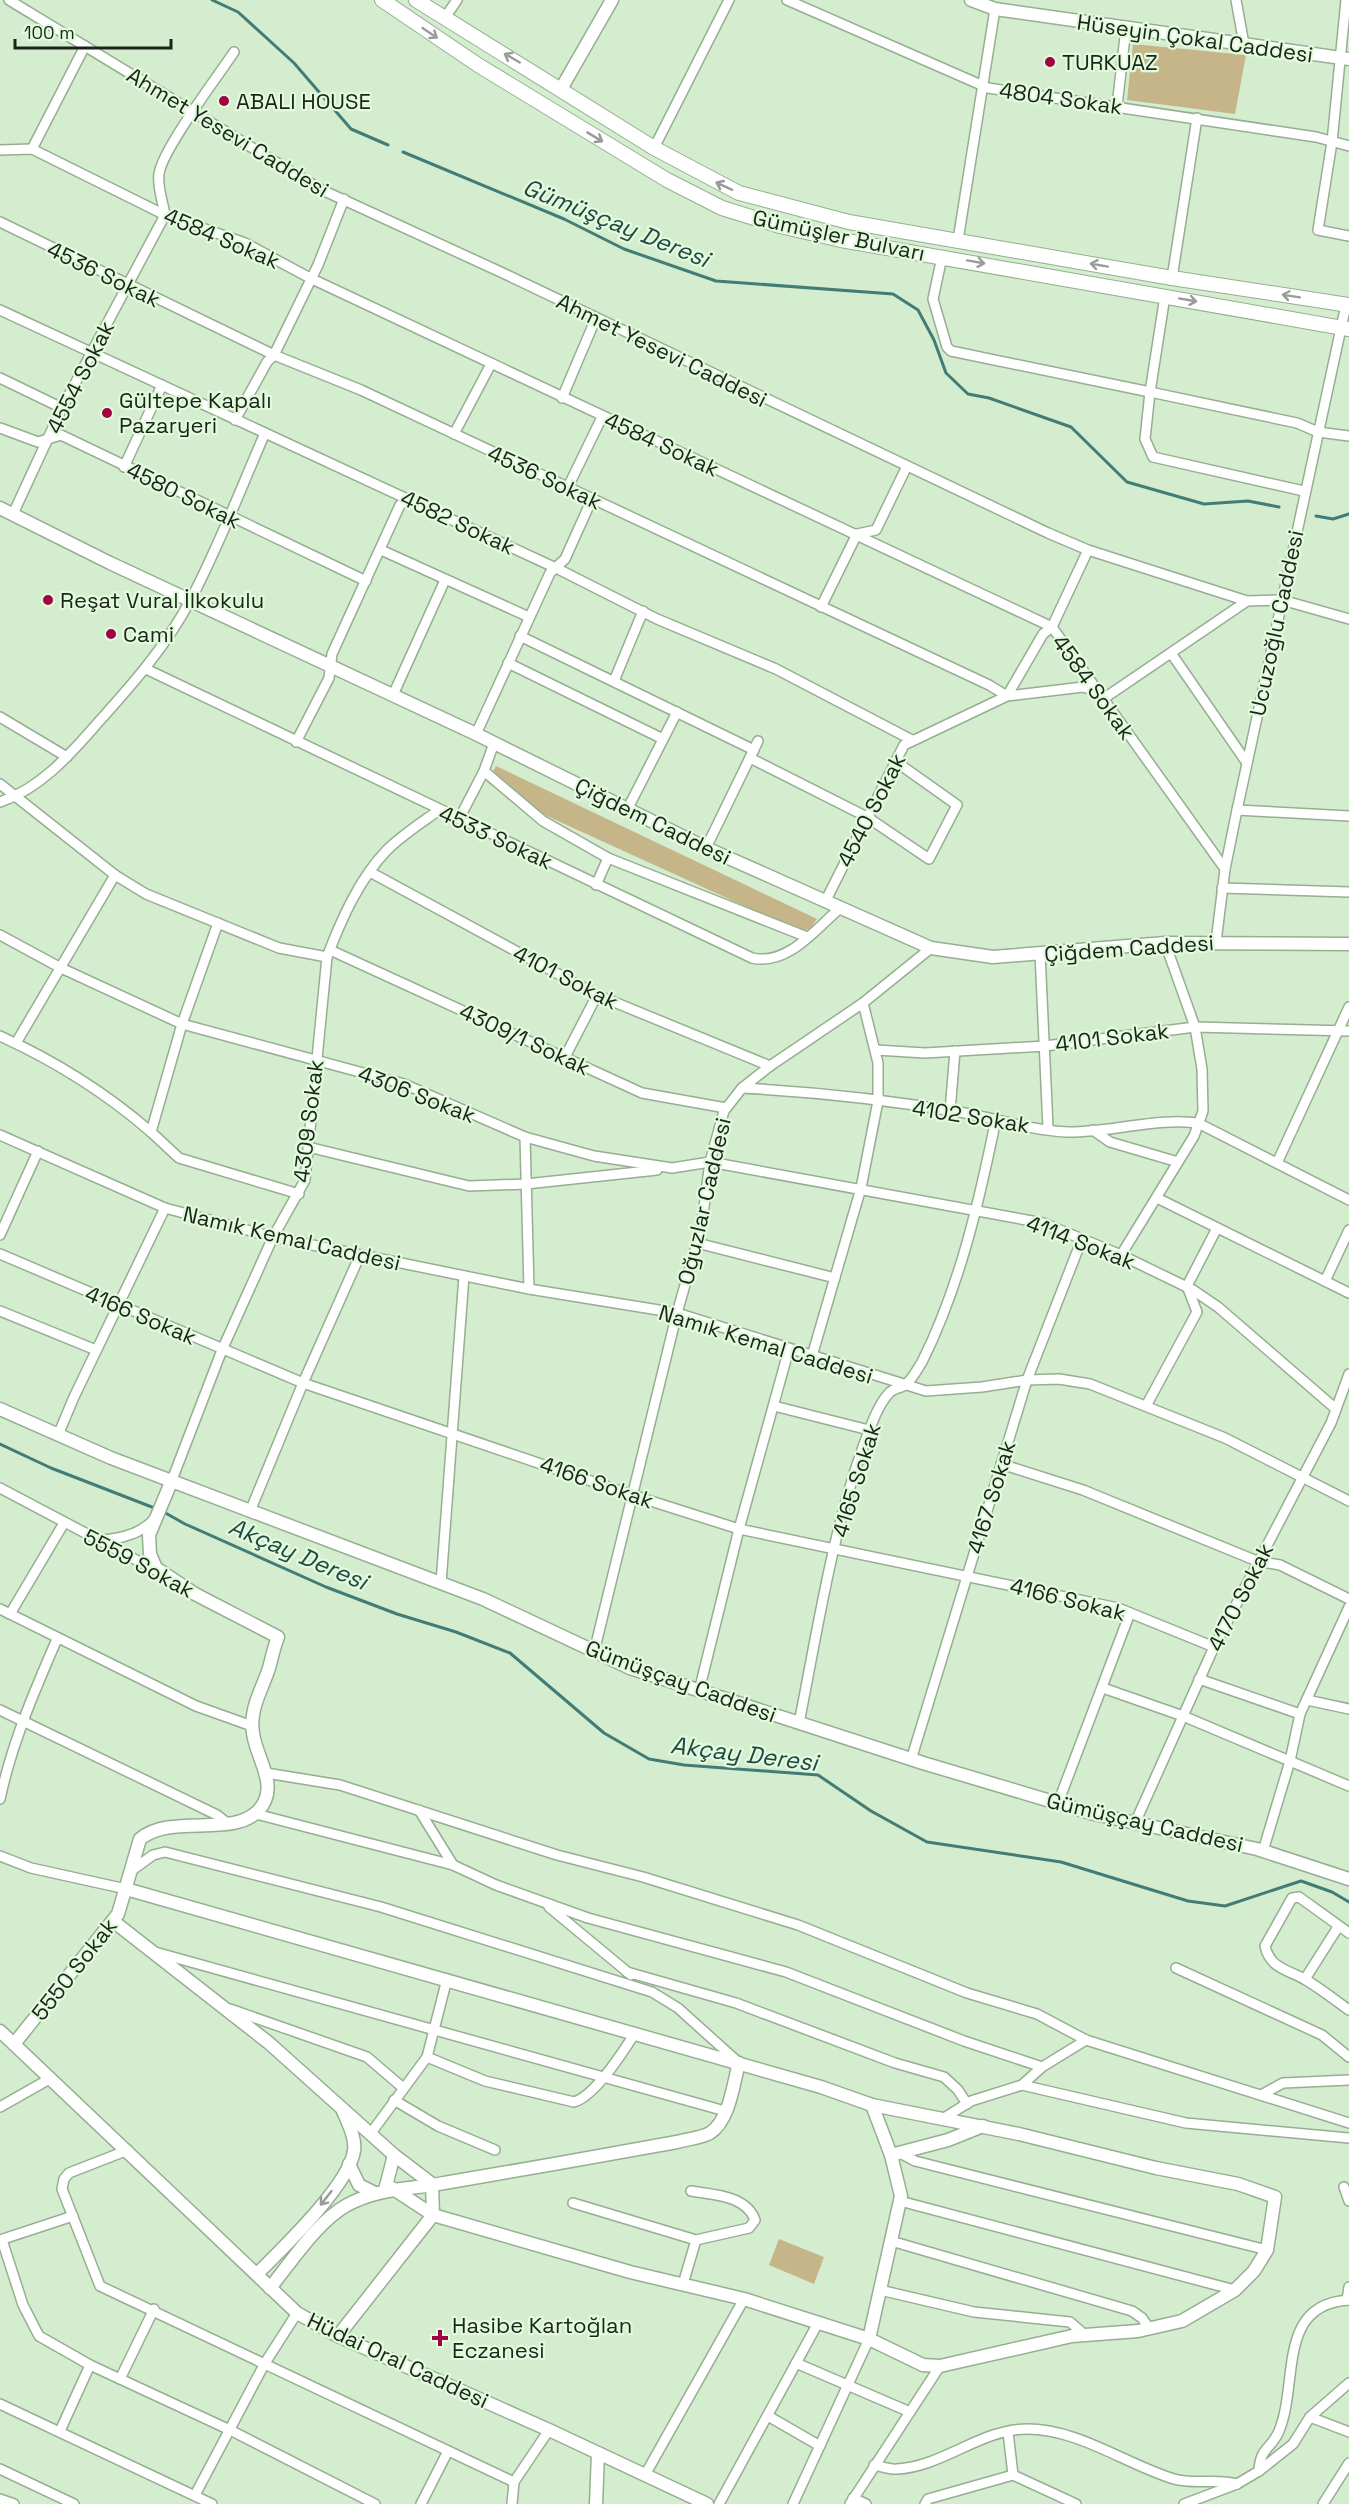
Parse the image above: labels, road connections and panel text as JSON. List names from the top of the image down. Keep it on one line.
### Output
{"streets":{"main road":["Gümüşler Bulvarı"],"street":["Hüseyin Çokal Caddesi","4804 Sokak","Ahmet Yesevi Caddesi","4584 Sokak","4536 Sokak","4554 Sokak","4580 Sokak","4582 Sokak","Ucuzoğlu Caddesi","4540 Sokak","Çiğdem Caddesi","4533 Sokak","4101 Sokak","4309/1 Sokak","4306 Sokak","4102 Sokak","4309 Sokak","Oğuzlar Caddesi","Namık Kemal Caddesi","4114 Sokak","4166 Sokak","4165 Sokak","4167 Sokak","5559 Sokak","4170 Sokak","Gümüşçay Caddesi","5550 Sokak","Hüdai Oral Caddesi"]},"crossings":[["Ahmet Yesevi Caddesi","Ucuzoğlu Caddesi"],["Gümüşler Bulvarı","Ucuzoğlu Caddesi"],["4584 Sokak","4554 Sokak"],["4584 Sokak","Ucuzoğlu Caddesi"],["4536 Sokak","4554 Sokak"],["4536 Sokak","4540 Sokak"],["4554 Sokak","4580 Sokak"],["4554 Sokak","4582 Sokak"],["4554 Sokak","Çiğdem Caddesi"],["4582 Sokak","4540 Sokak"],["Ucuzoğlu Caddesi","Çiğdem Caddesi"],["4540 Sokak","Çiğdem Caddesi"],["Çiğdem Caddesi","4533 Sokak"],["Çiğdem Caddesi","Oğuzlar Caddesi"],["4533 Sokak","4309 Sokak"],["4101 Sokak","4309 Sokak"],["4101 Sokak","Oğuzlar Caddesi"],["4309/1 Sokak","4309 Sokak"],["4309/1 Sokak","Oğuzlar Caddesi"],["4306 Sokak","4309 Sokak"],["4306 Sokak","4114 Sokak"],["4102 Sokak","Oğuzlar Caddesi"],["4102 Sokak","4165 Sokak"],["4309 Sokak","Namık Kemal Caddesi"],["4309 Sokak","4114 Sokak"],["4309 Sokak","4166 Sokak"],["4309 Sokak","5559 Sokak"],["4309 Sokak","Gümüşçay Caddesi"],["Oğuzlar Caddesi","Namık Kemal Caddesi"],["Oğuzlar Caddesi","4114 Sokak"],["Oğuzlar Caddesi","4166 Sokak"],["Oğuzlar Caddesi","Gümüşçay Caddesi"],["Namık Kemal Caddesi","4165 Sokak"],["Namık Kemal Caddesi","4167 Sokak"],["Namık Kemal Caddesi","4170 Sokak"],["4114 Sokak","4165 Sokak"],["4114 Sokak","4167 Sokak"],["4114 Sokak","4170 Sokak"],["4166 Sokak","4165 Sokak"],["4166 Sokak","4167 Sokak"],["4166 Sokak","4170 Sokak"],["4165 Sokak","Gümüşçay Caddesi"],["4167 Sokak","Gümüşçay Caddesi"],["4170 Sokak","Gümüşçay Caddesi"],["5550 Sokak","Hüdai Oral Caddesi"]],"water":["Gümüşçay Deresi","Akçay Deresi"],"places":{"other":["TURKUAZ","ABALI HOUSE","Gültepe Kapalı Pazaryeri","Reşat Vural İlkokulu","Cami"],"health":["Hasibe Kartoğlan Eczanesi"]},"scale_bar":"100 m"}
